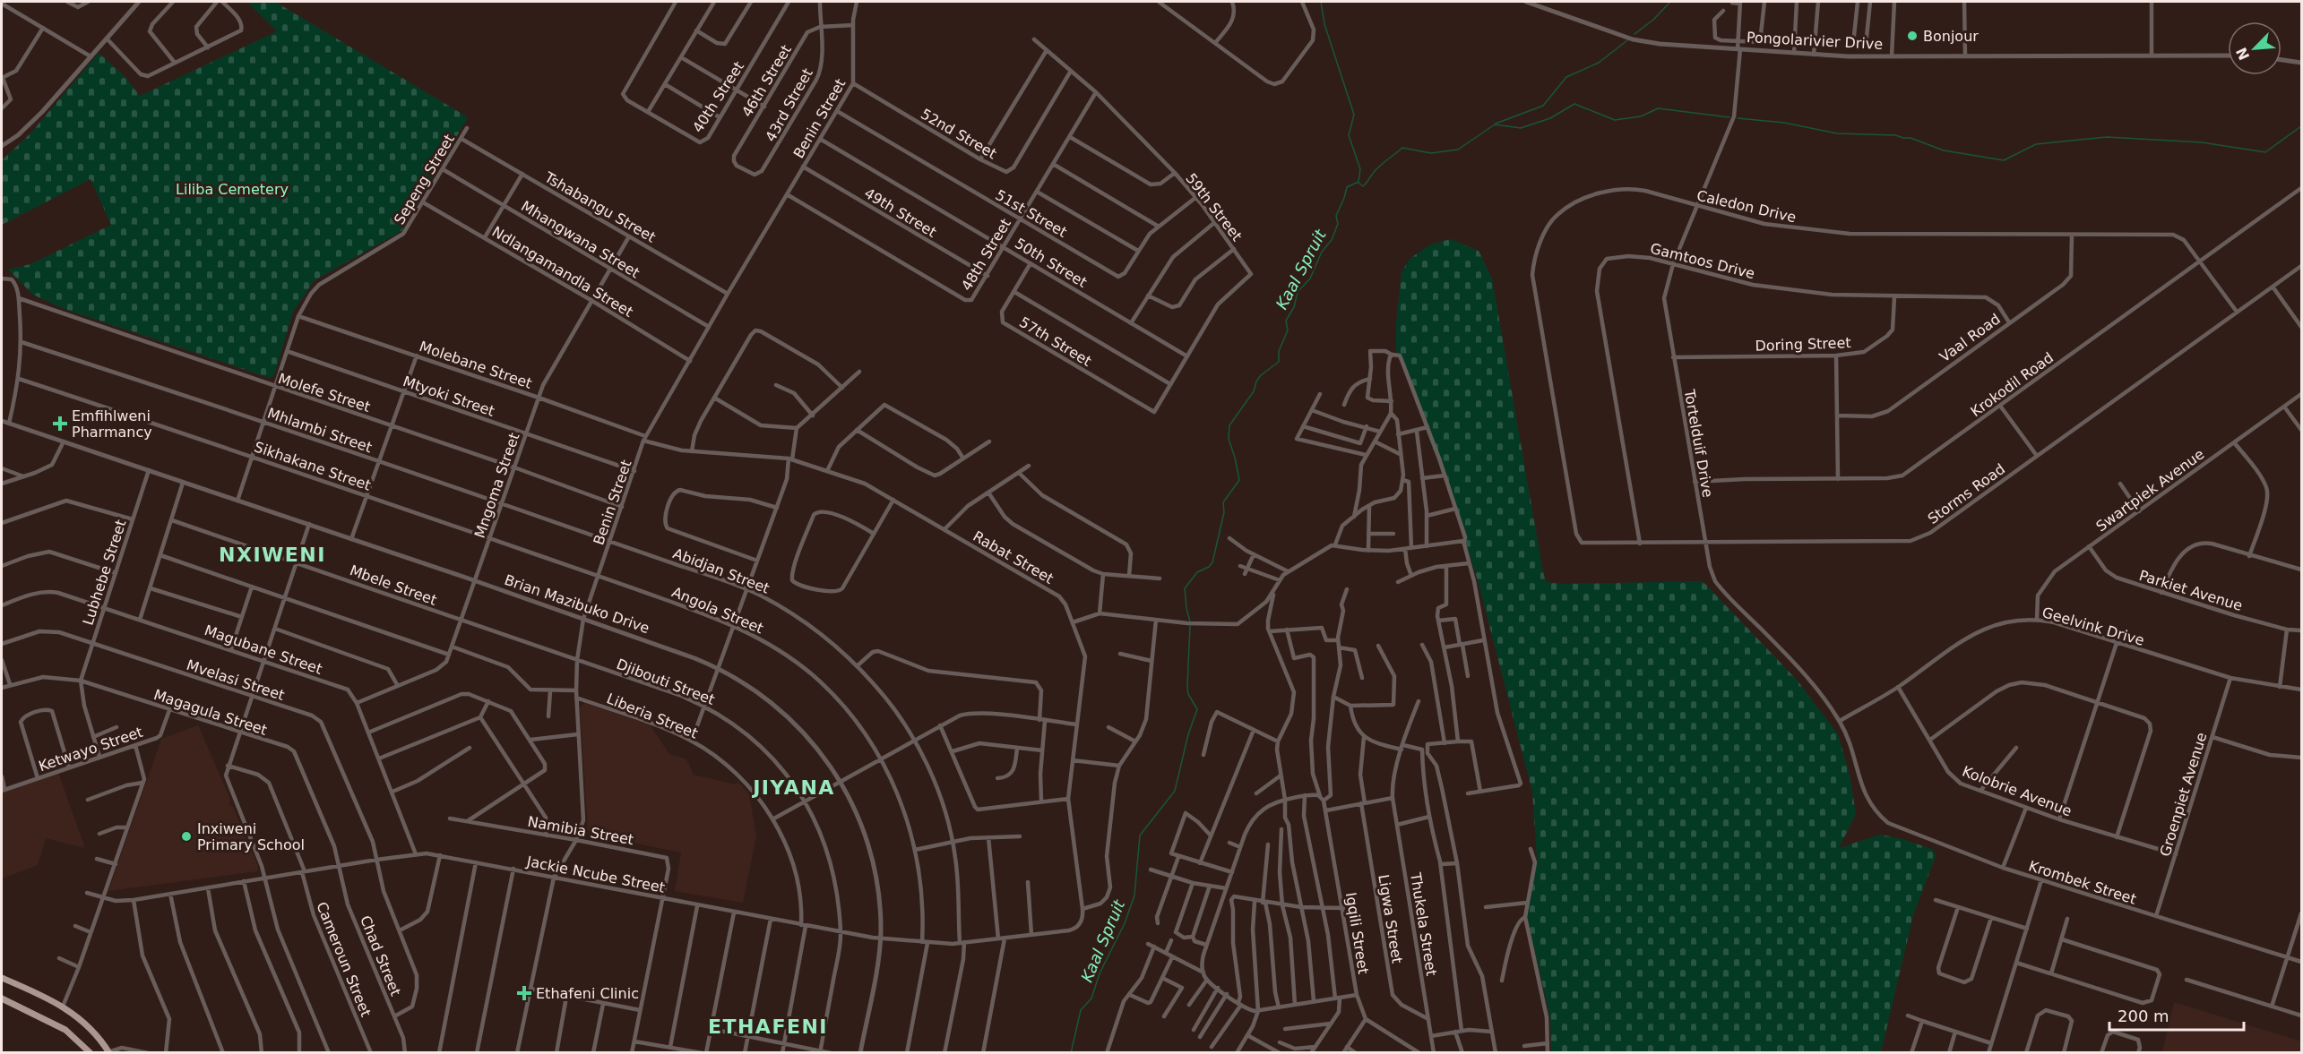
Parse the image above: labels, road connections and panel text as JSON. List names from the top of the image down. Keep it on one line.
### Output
{"streets":{"street":["Pongolarivier Drive","46th Street","40th Street","43rd Street","Benin Street","52nd Street","Sepeng Street","Caledon Drive","Tshabangu Street","59th Street","49th Street","51st Street","Mhangwana Street","48th Street","Gamtoos Drive","50th Street","Ndlangamandla Street","Vaal Road","57th Street","Doring Street","Molebane Street","Krokodil Road","Molefe Street","Mtyoki Street","Mhlambi Street","Tortelduif Drive","Sikhakane Street","Mngoma Street","Swartpiek Avenue","Storms Road","Rabat Street","Abidjan Street","Lubhebe Street","Mbele Street","Parkiet Avenue","Brian Mazibuko Drive","Angola Street","Geelvink Drive","Magubane Street","Mvelasi Street","Djibouti Street","Magagula Street","Liberia Street","Ketwayo Street","Kolobrie Avenue","Groenpiet Avenue","Namibia Street","Jackie Ncube Street","Krombek Street","Ligwa Street","Thukela Street","Igqili Street","Chad Street","Cameroun Street"]},"crossings":[["Pongolarivier Drive","Tortelduif Drive"],["46th Street","43rd Street"],["Benin Street","52nd Street"],["Benin Street","Tshabangu Street"],["Benin Street","49th Street"],["Benin Street","51st Street"],["Benin Street","Mhangwana Street"],["Benin Street","48th Street"],["Benin Street","50th Street"],["Benin Street","Ndlangamandla Street"],["Benin Street","Molebane Street"],["Benin Street","Molefe Street"],["Benin Street","Mtyoki Street"],["Benin Street","Mhlambi Street"],["Benin Street","Sikhakane Street"],["Benin Street","Rabat Street"],["Benin Street","Abidjan Street"],["Benin Street","Mbele Street"],["Benin Street","Brian Mazibuko Drive"],["Benin Street","Angola Street"],["Benin Street","Djibouti Street"],["Benin Street","Liberia Street"],["Benin Street","Namibia Street"],["Benin Street","Jackie Ncube Street"],["52nd Street","59th Street"],["Sepeng Street","Tshabangu Street"],["Sepeng Street","Mhangwana Street"],["Sepeng Street","Ndlangamandla Street"],["Sepeng Street","Molebane Street"],["Sepeng Street","Molefe Street"],["Sepeng Street","Mtyoki Street"],["Sepeng Street","Mhlambi Street"],["Sepeng Street","Sikhakane Street"],["Sepeng Street","Brian Mazibuko Drive"],["Caledon Drive","Vaal Road"],["Caledon Drive","Krokodil Road"],["Caledon Drive","Tortelduif Drive"],["Caledon Drive","Storms Road"],["Tshabangu Street","Mngoma Street"],["59th Street","51st Street"],["59th Street","48th Street"],["59th Street","50th Street"],["59th Street","57th Street"],["49th Street","48th Street"],["51st Street","48th Street"],["Mhangwana Street","Mngoma Street"],["48th Street","50th Street"],["Gamtoos Drive","Vaal Road"],["Gamtoos Drive","Doring Street"],["Gamtoos Drive","Tortelduif Drive"],["Gamtoos Drive","Storms Road"],["50th Street","57th Street"],["Ndlangamandla Street","Mngoma Street"],["Doring Street","Tortelduif Drive"],["Molebane Street","Mngoma Street"],["Molebane Street","Rabat Street"],["Krokodil Road","Tortelduif Drive"],["Molefe Street","Mngoma Street"],["Mtyoki Street","Mngoma Street"],["Mhlambi Street","Mngoma Street"],["Mhlambi Street","Abidjan Street"],["Tortelduif Drive","Storms Road"],["Tortelduif Drive","Geelvink Drive"],["Tortelduif Drive","Krombek Street"],["Sikhakane Street","Mngoma Street"],["Sikhakane Street","Angola Street"],["Mngoma Street","Mbele Street"],["Mngoma Street","Brian Mazibuko Drive"],["Mngoma Street","Magubane Street"],["Swartpiek Avenue","Parkiet Avenue"],["Swartpiek Avenue","Geelvink Drive"],["Rabat Street","Jackie Ncube Street"],["Abidjan Street","Jackie Ncube Street"],["Lubhebe Street","Brian Mazibuko Drive"],["Lubhebe Street","Magubane Street"],["Lubhebe Street","Mvelasi Street"],["Lubhebe Street","Magagula Street"],["Mbele Street","Djibouti Street"],["Brian Mazibuko Drive","Jackie Ncube Street"],["Angola Street","Jackie Ncube Street"],["Geelvink Drive","Kolobrie Avenue"],["Geelvink Drive","Groenpiet Avenue"],["Magubane Street","Jackie Ncube Street"],["Mvelasi Street","Jackie Ncube Street"],["Mvelasi Street","Chad Street"],["Djibouti Street","Jackie Ncube Street"],["Magagula Street","Ketwayo Street"],["Magagula Street","Jackie Ncube Street"],["Magagula Street","Chad Street"],["Liberia Street","Jackie Ncube Street"],["Kolobrie Avenue","Groenpiet Avenue"],["Groenpiet Avenue","Krombek Street"],["Namibia Street","Jackie Ncube Street"],["Jackie Ncube Street","Chad Street"],["Jackie Ncube Street","Cameroun Street"],["Ligwa Street","Thukela Street"]],"districts":["NXIWENI","JIYANA","ETHAFENI"],"water":["Kaal Spruit"],"parks":["Liliba Cemetery"],"places":{"other":["Bonjour","Inxiweni Primary School"],"health":["Emfihlweni Pharmancy","Ethafeni Clinic"]},"scale_bar":"200 m","north":"bottom left"}
